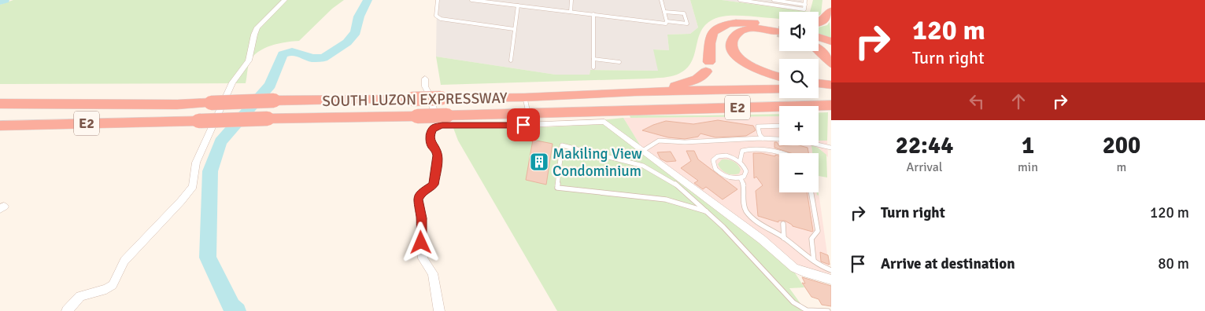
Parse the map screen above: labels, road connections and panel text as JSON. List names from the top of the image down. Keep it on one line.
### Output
{"streets":{"highway":["SOUTH LUZON EXPRESSWAY","E2"]},"places":{"building":["Makiling View Condominium"]},"page":{"turn":["120 m","Turn right"],"map_buttons":["+","−"],"eta":["22:44","Arrival","1","min","200","m"],"list":[{"name":"Turn right","value":"120 m"},{"name":"Arrive at destination","value":"80 m"}]}}
